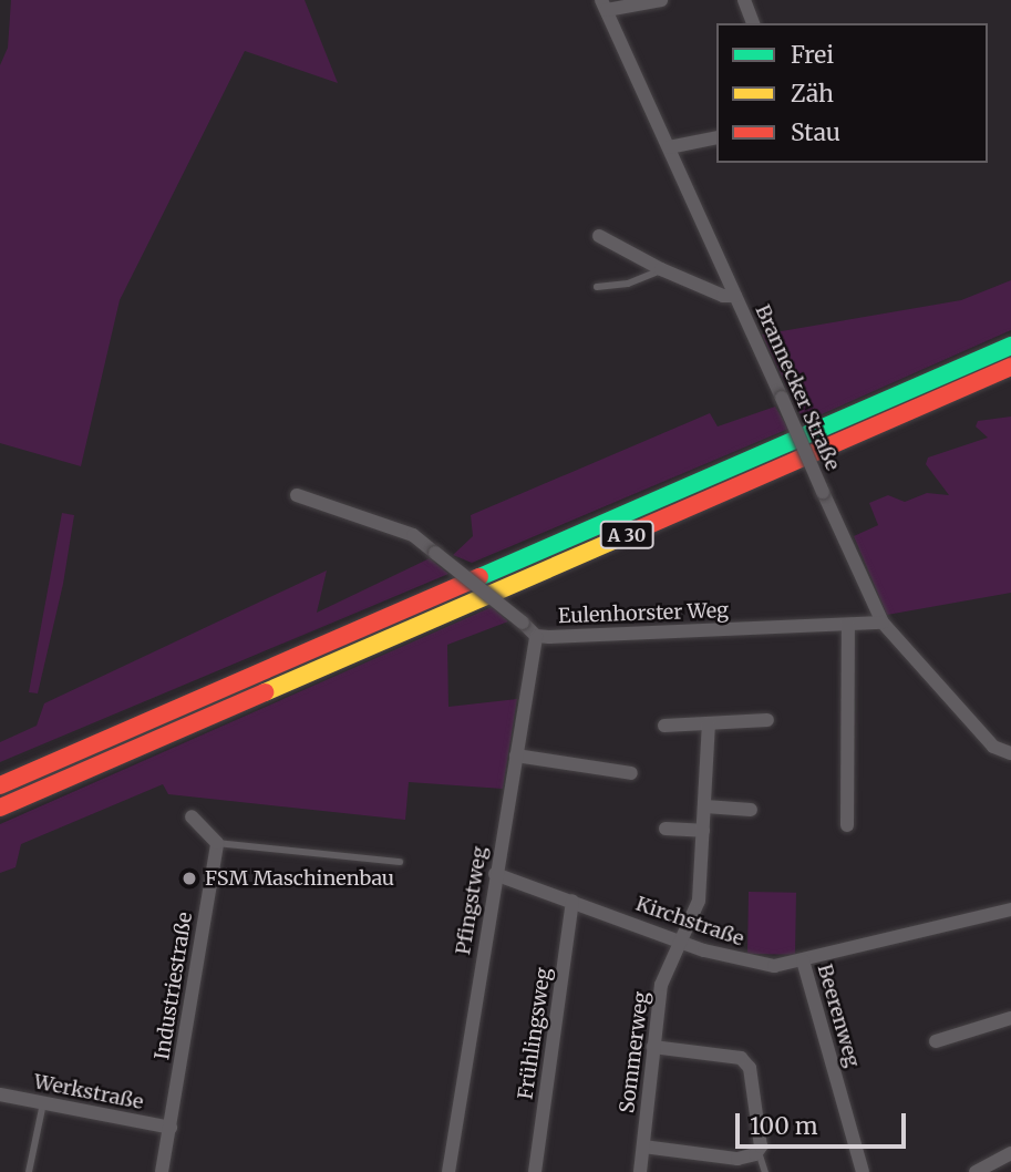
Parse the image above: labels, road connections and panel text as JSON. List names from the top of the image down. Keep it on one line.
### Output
{"streets":{"highway":["A 30"],"street":["Brannecker Straße","Eulenhorster Weg","Pfingstweg","Kirchstraße","Industriestraße","Beerenweg","Frühlingsweg","Sommerweg","Werkstraße"]},"crossings":[["Brannecker Straße","Eulenhorster Weg"],["Eulenhorster Weg","Pfingstweg"],["Pfingstweg","Kirchstraße"],["Kirchstraße","Beerenweg"],["Kirchstraße","Frühlingsweg"],["Kirchstraße","Sommerweg"],["Industriestraße","Werkstraße"]],"places":["FSM Maschinenbau"],"legend":["Frei","Zäh","Stau"],"scale_bar":"100 m"}
